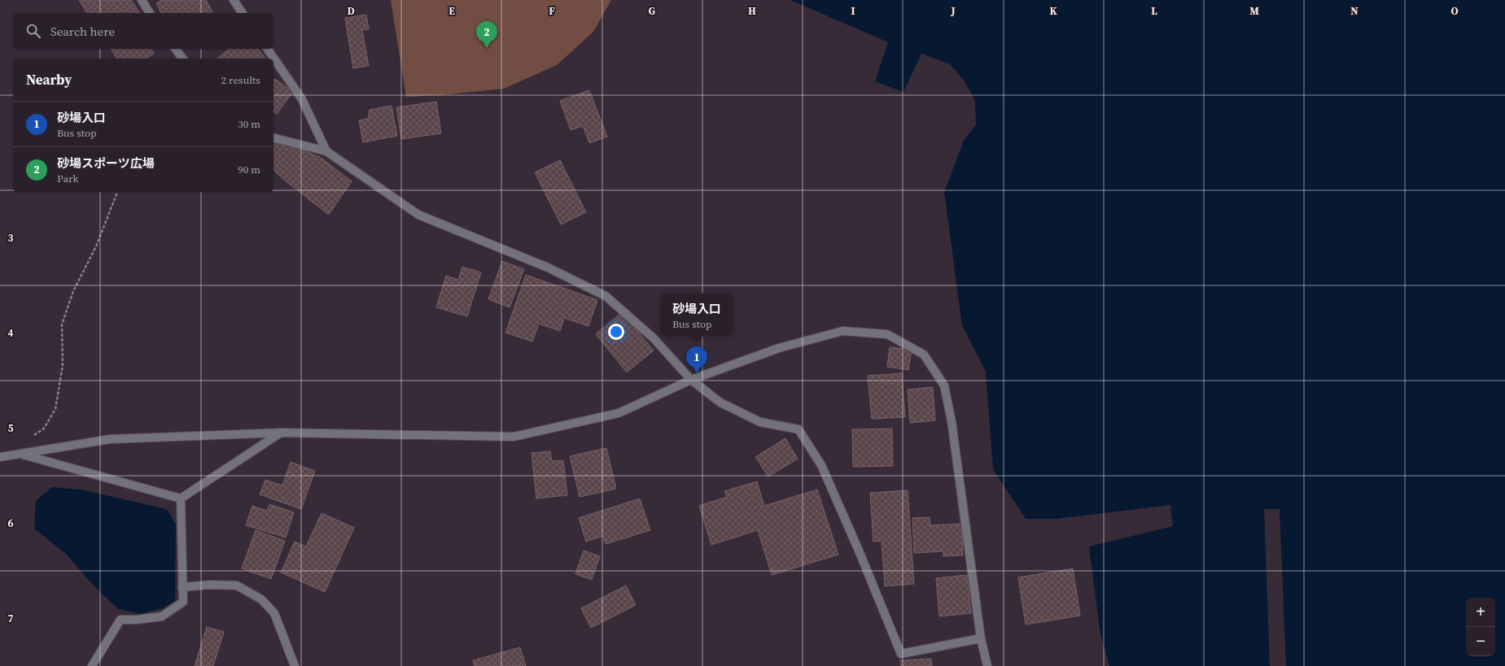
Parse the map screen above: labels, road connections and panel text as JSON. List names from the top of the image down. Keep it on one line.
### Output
{"page":{"search":"Search here","pins":["2","1"],"heading":["Nearby","2 results"],"list":[{"mark":"1","name":"砂場入口","note":"Bus stop","value":"30 m"},{"mark":"2","name":"砂場スポーツ広場","note":"Park","value":"90 m"}],"popup":["砂場入口","Bus stop"],"map_buttons":["+","−"]},"grid":{"columns":["D","E","F","G","H","I","J","K","L","M","N","O"],"rows":["3","4","5","6","7"]}}
